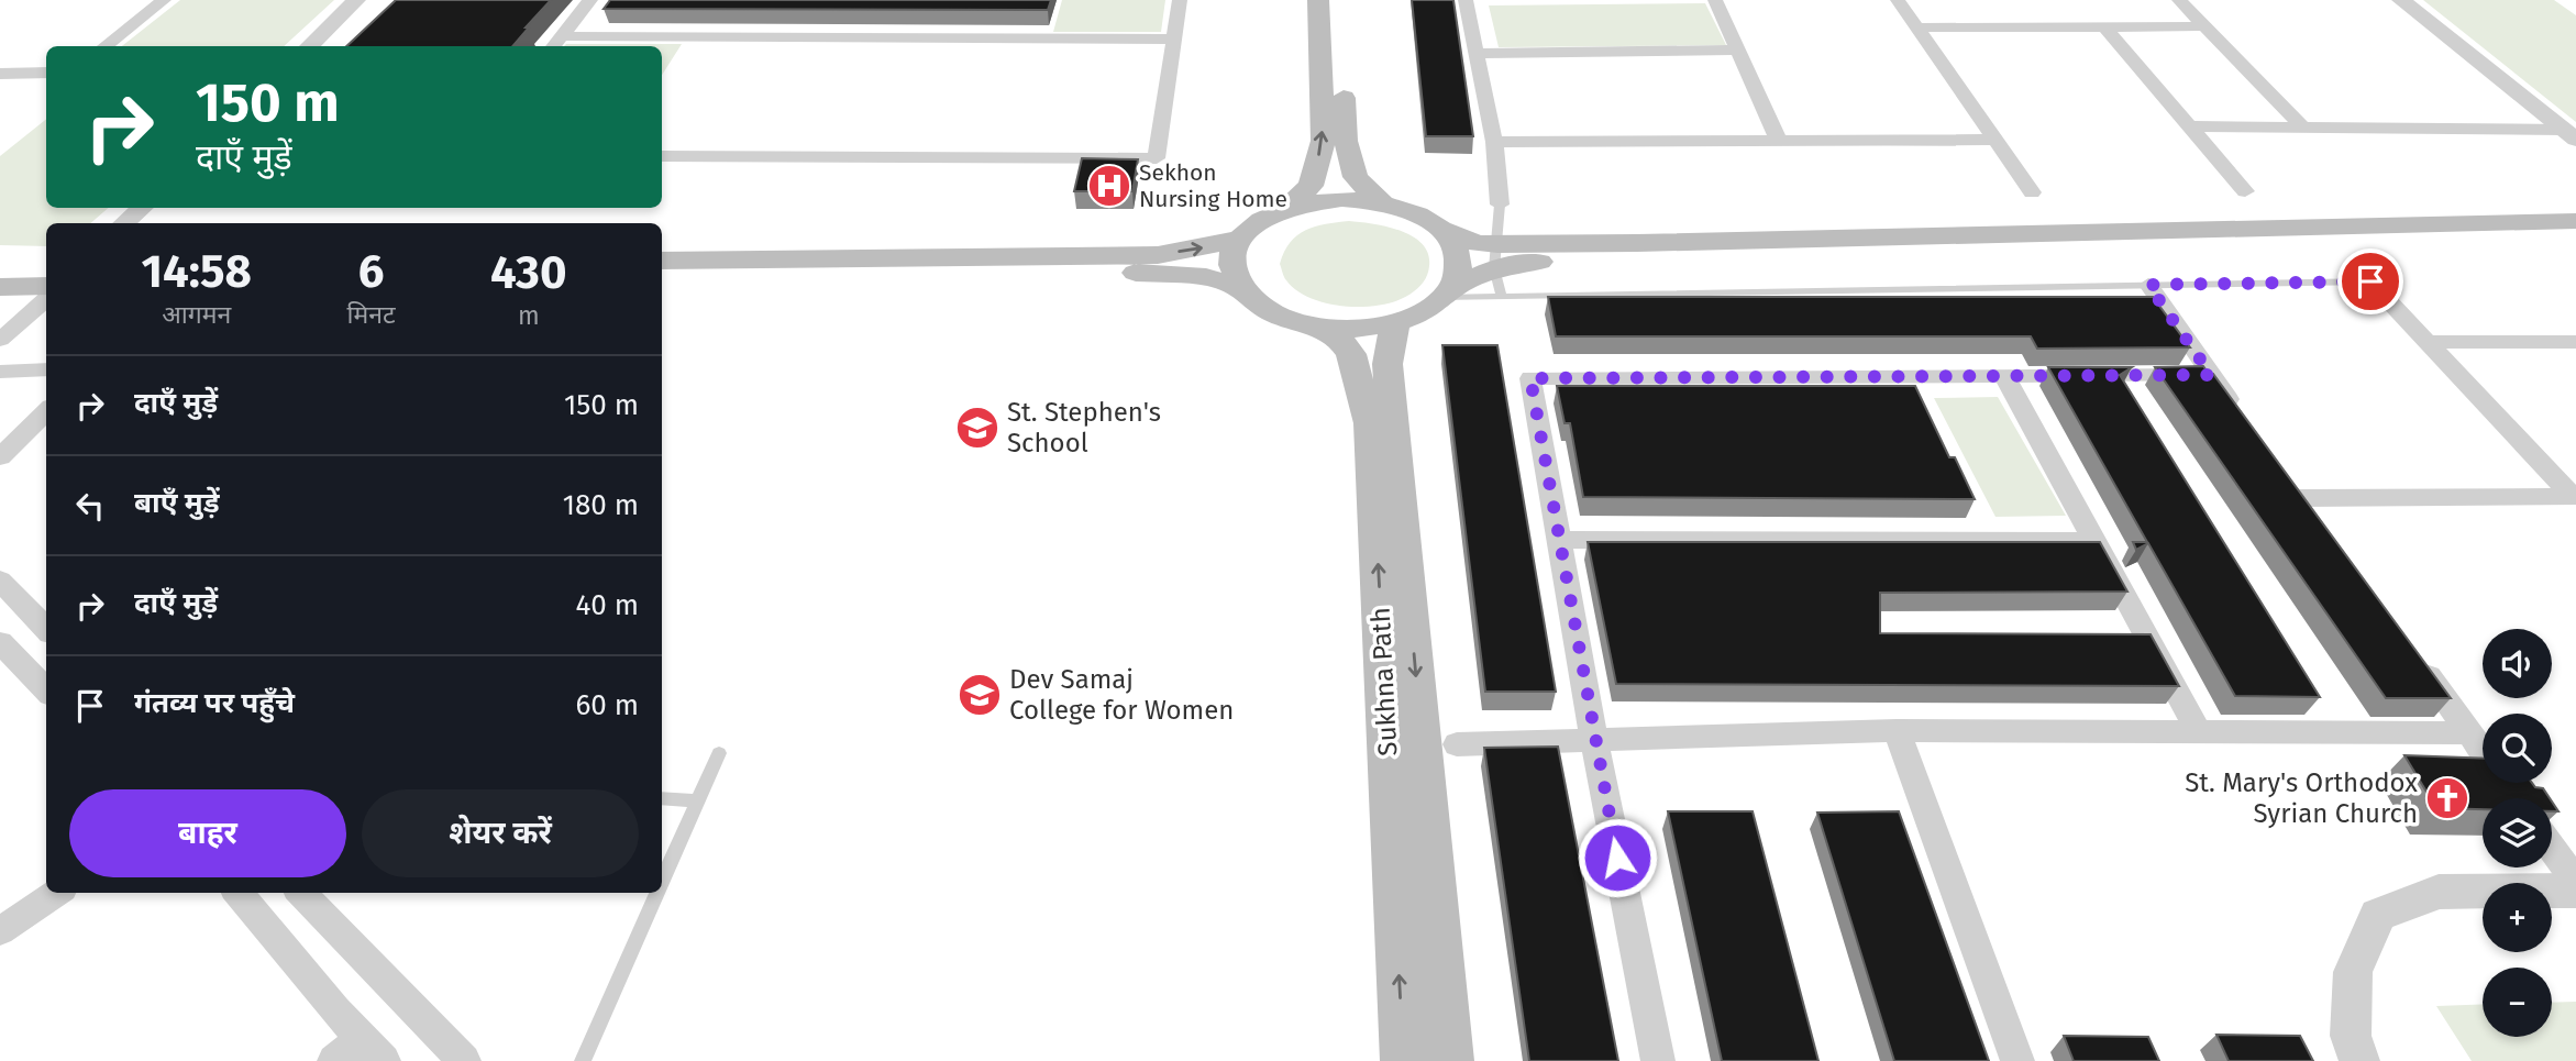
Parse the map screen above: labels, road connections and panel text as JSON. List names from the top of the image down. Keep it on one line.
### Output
{"streets":{"main road":["Sukhna Path"]},"places":{"hospital":["Sekhon Nursing Home"],"school or university":["St. Stephen's School","Dev Samaj College for Women"],"church":["St. Mary's Orthodox Syrian Church"]},"page":{"turn":["150 m","दाएँ मुड़ें"],"eta":["14:58","आगमन","6","मिनट","430","m"],"list":[{"name":"दाएँ मुड़ें","value":"150 m"},{"name":"बाएँ मुड़ें","value":"180 m"},{"name":"दाएँ मुड़ें","value":"40 m"},{"name":"गंतव्य पर पहुँचे","value":"60 m"}],"map_buttons":["+","−"],"buttons":["बाहर","शेयर करें"]}}
